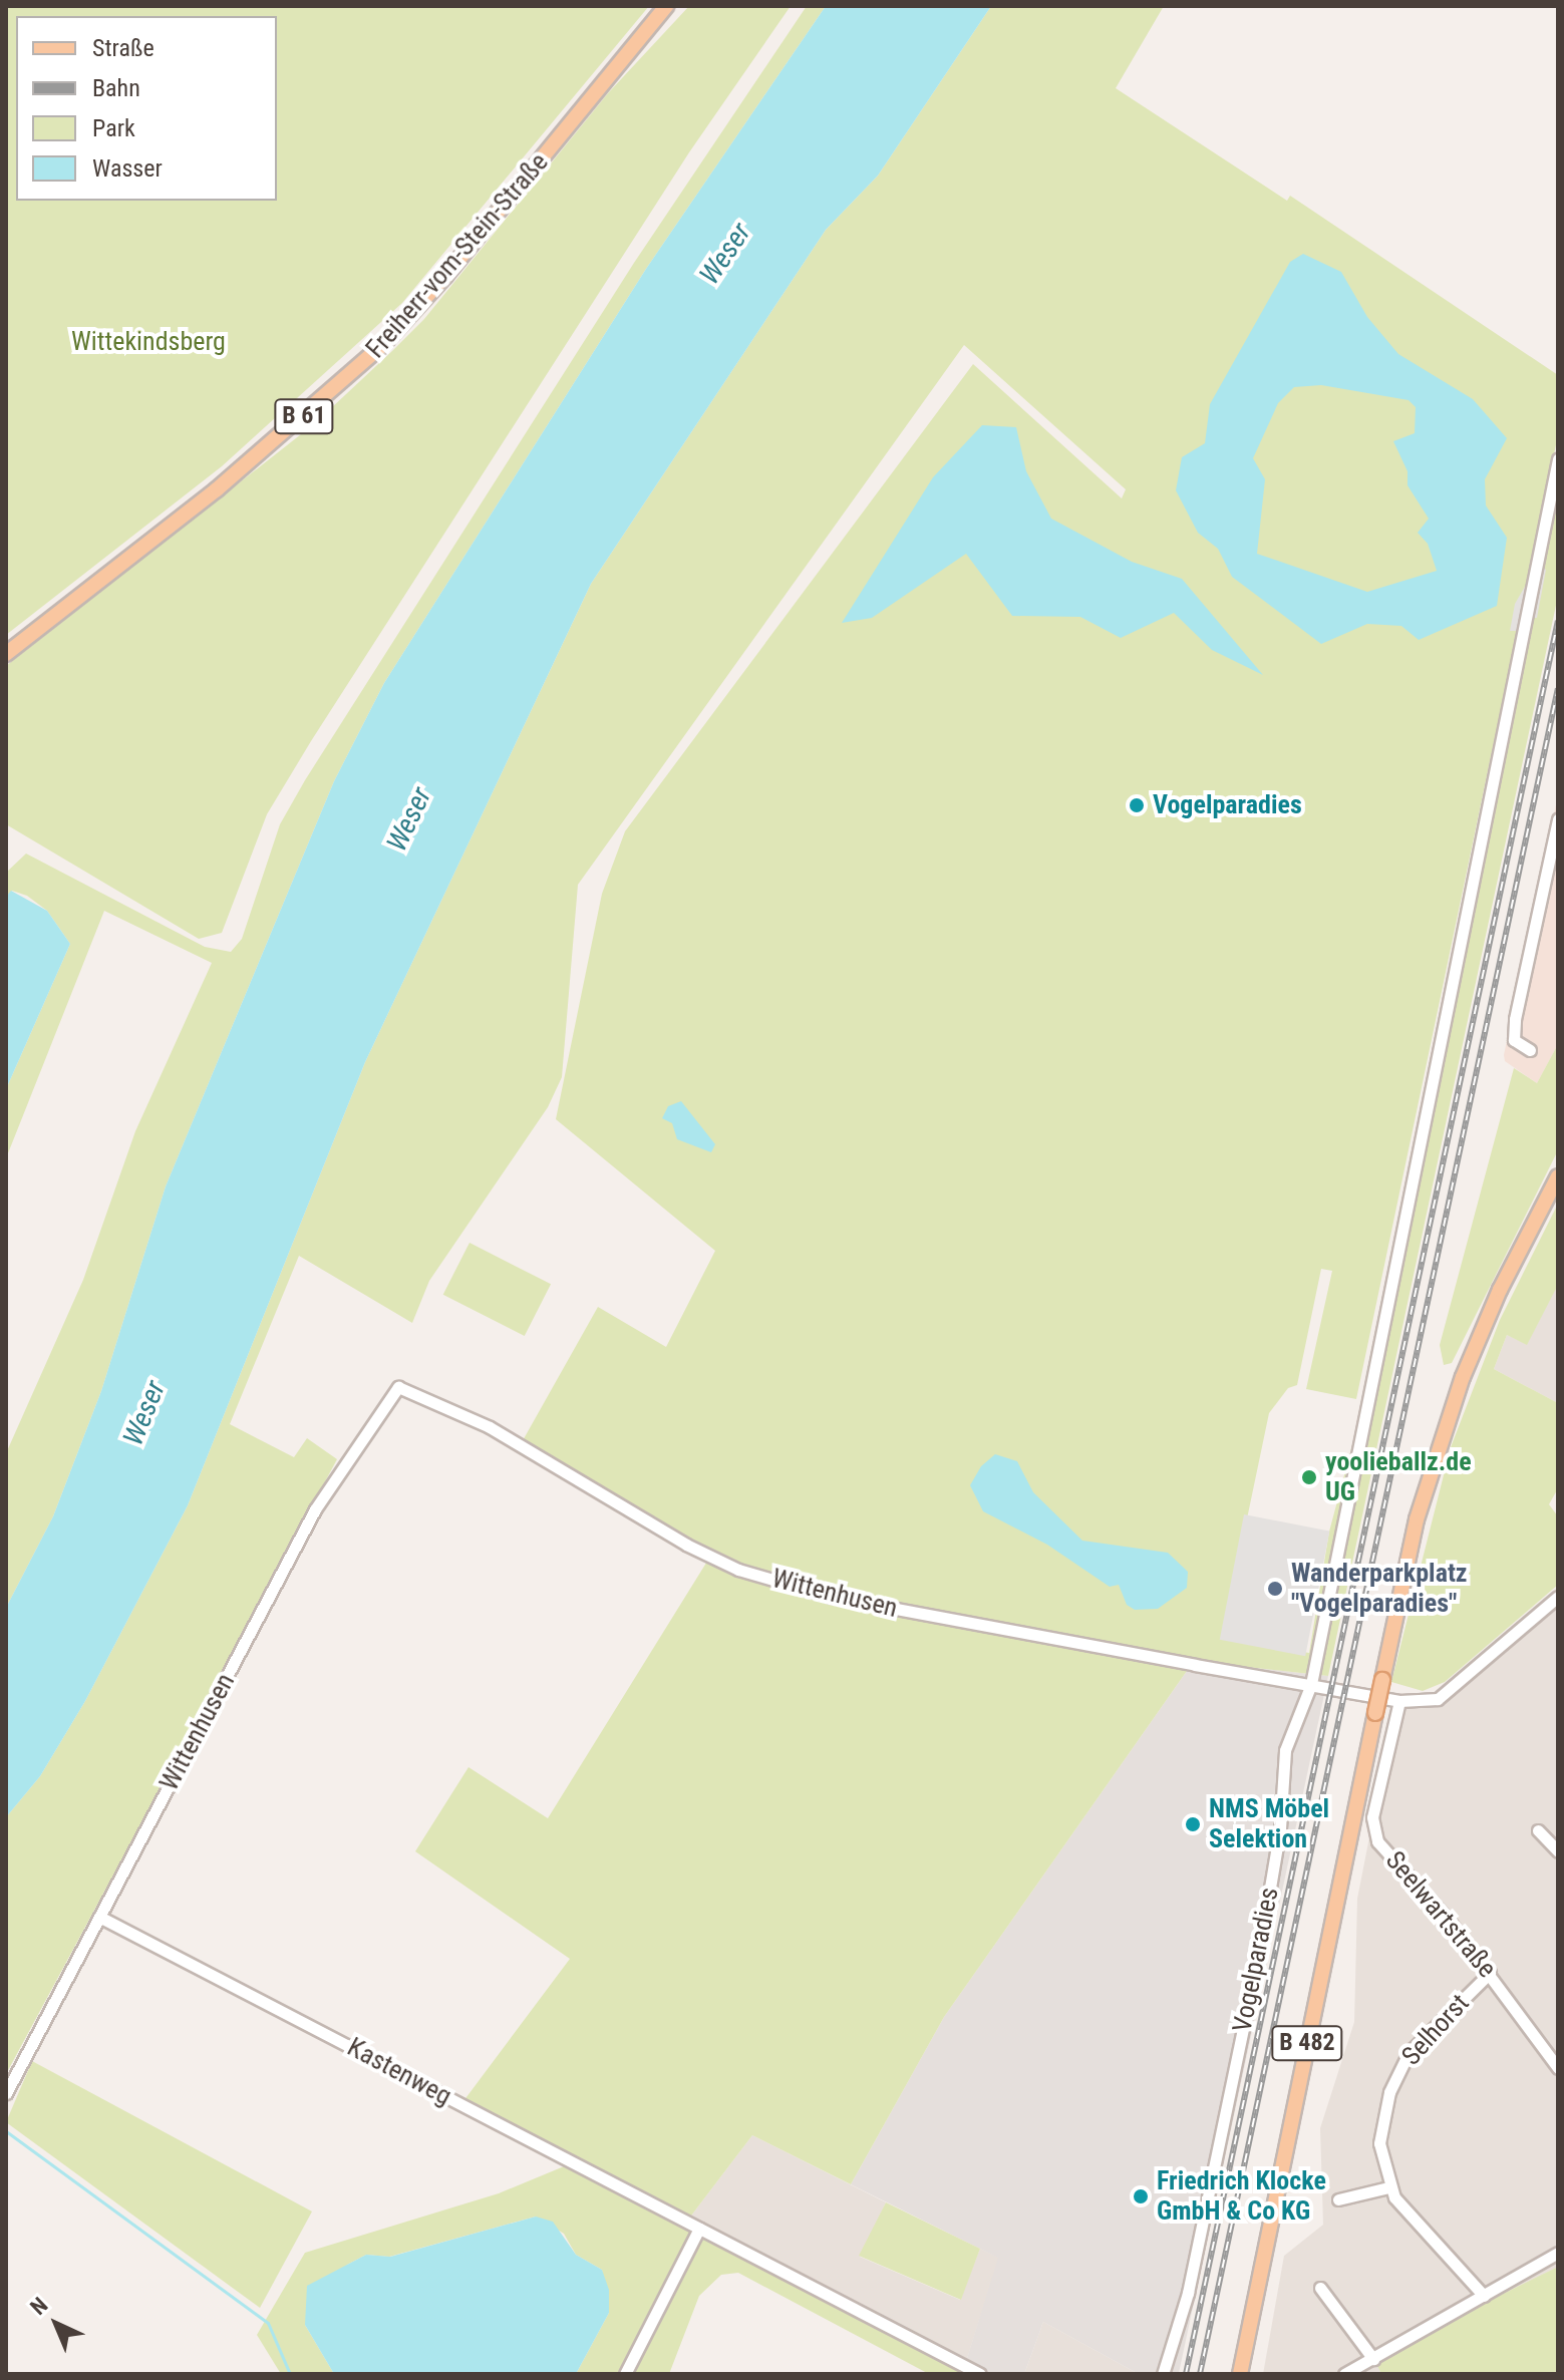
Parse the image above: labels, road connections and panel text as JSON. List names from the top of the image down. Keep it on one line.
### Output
{"streets":{"main road":["Freiherr-vom-Stein-Straße","B 61","B 482"],"street":["Wittenhusen","Seelwartstraße","Vogelparadies","Selhorst","Kastenweg"]},"crossings":[["Wittenhusen","Seelwartstraße"],["Wittenhusen","Vogelparadies"],["Wittenhusen","Kastenweg"],["Seelwartstraße","Selhorst"]],"water":["Weser"],"parks":["Wittekindsberg"],"places":["Vogelparadies","yoolieballz.de UG","Wanderparkplatz \"Vogelparadies\"","NMS Möbel Selektion","Friedrich Klocke GmbH & Co KG"],"legend":["Straße","Bahn","Park","Wasser"],"north":"top left"}
